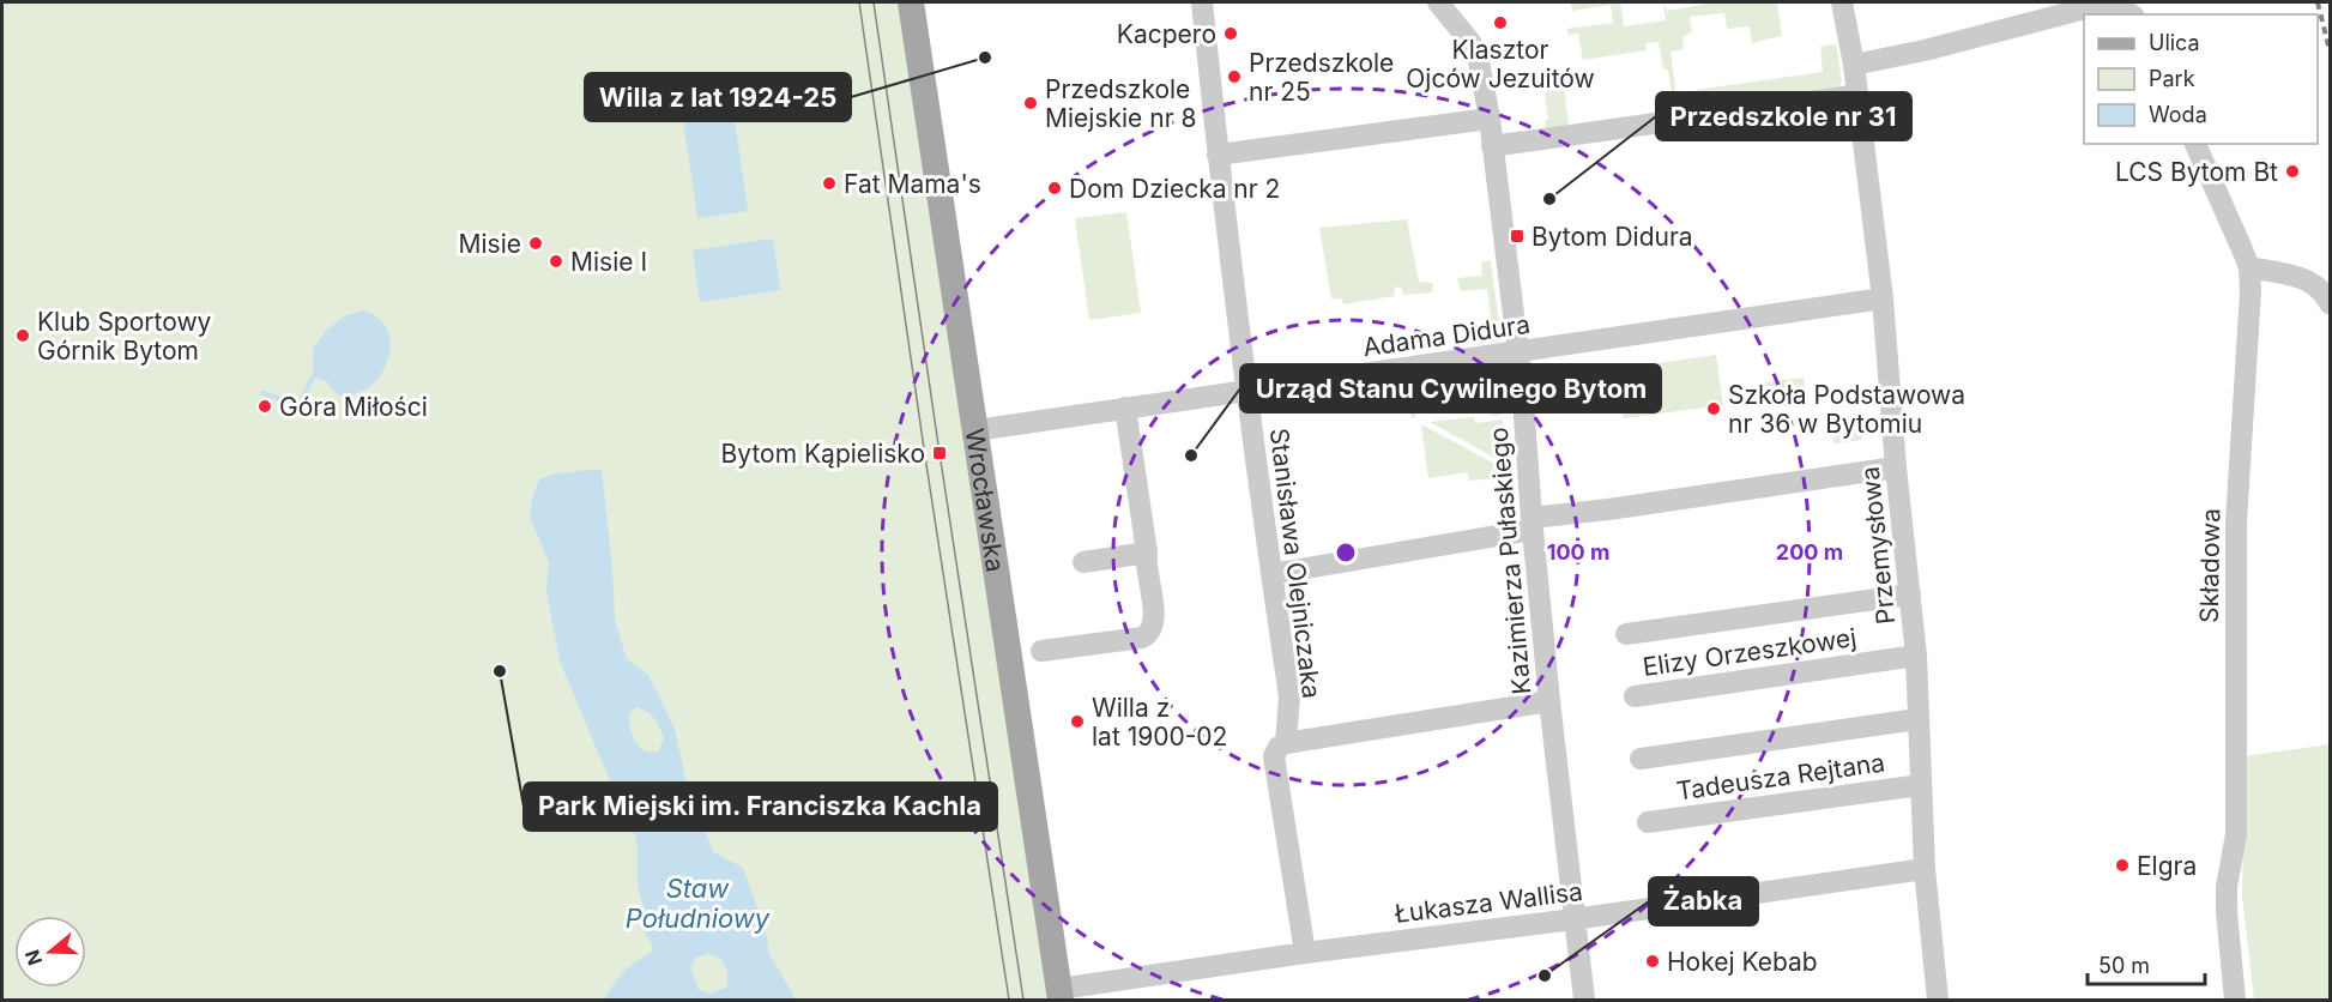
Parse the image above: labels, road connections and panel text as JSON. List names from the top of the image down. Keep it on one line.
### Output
{"streets":{"main road":["Wrocławska"],"street":["Adama Didura","Przemysłowa","Kazimierza Pułaskiego","Stanisława Olejniczaka","Składowa","Elizy Orzeszkowej","Tadeusza Rejtana","Łukasza Wallisa"]},"crossings":[["Adama Didura","Wrocławska"],["Adama Didura","Przemysłowa"],["Adama Didura","Kazimierza Pułaskiego"],["Adama Didura","Stanisława Olejniczaka"],["Wrocławska","Łukasza Wallisa"],["Przemysłowa","Elizy Orzeszkowej"],["Przemysłowa","Tadeusza Rejtana"],["Przemysłowa","Łukasza Wallisa"],["Kazimierza Pułaskiego","Łukasza Wallisa"],["Stanisława Olejniczaka","Łukasza Wallisa"]],"water":["Staw Południowy"],"places":{"other":["Klasztor Ojców Jezuitów","Kacpero","Willa z lat 1924-25","Przedszkole nr 25","Przedszkole Miejskie nr 8","LCS Bytom Bt","Fat Mama's","Dom Dziecka nr 2","Przedszkole nr 31","Misie","Misie I","Klub Sportowy Górnik Bytom","Góra Miłości","Szkoła Podstawowa nr 36 w Bytomiu","Urząd Stanu Cywilnego Bytom","Park Miejski im. Franciszka Kachla","Willa z lat 1900-02","Elgra","Hokej Kebab","Żabka"],"transit":["Bytom Didura","Bytom Kąpielisko"]},"legend":["Ulica","Park","Woda"],"scale_bar":"50 m","north":"left","rings":["100 m","200 m"]}
